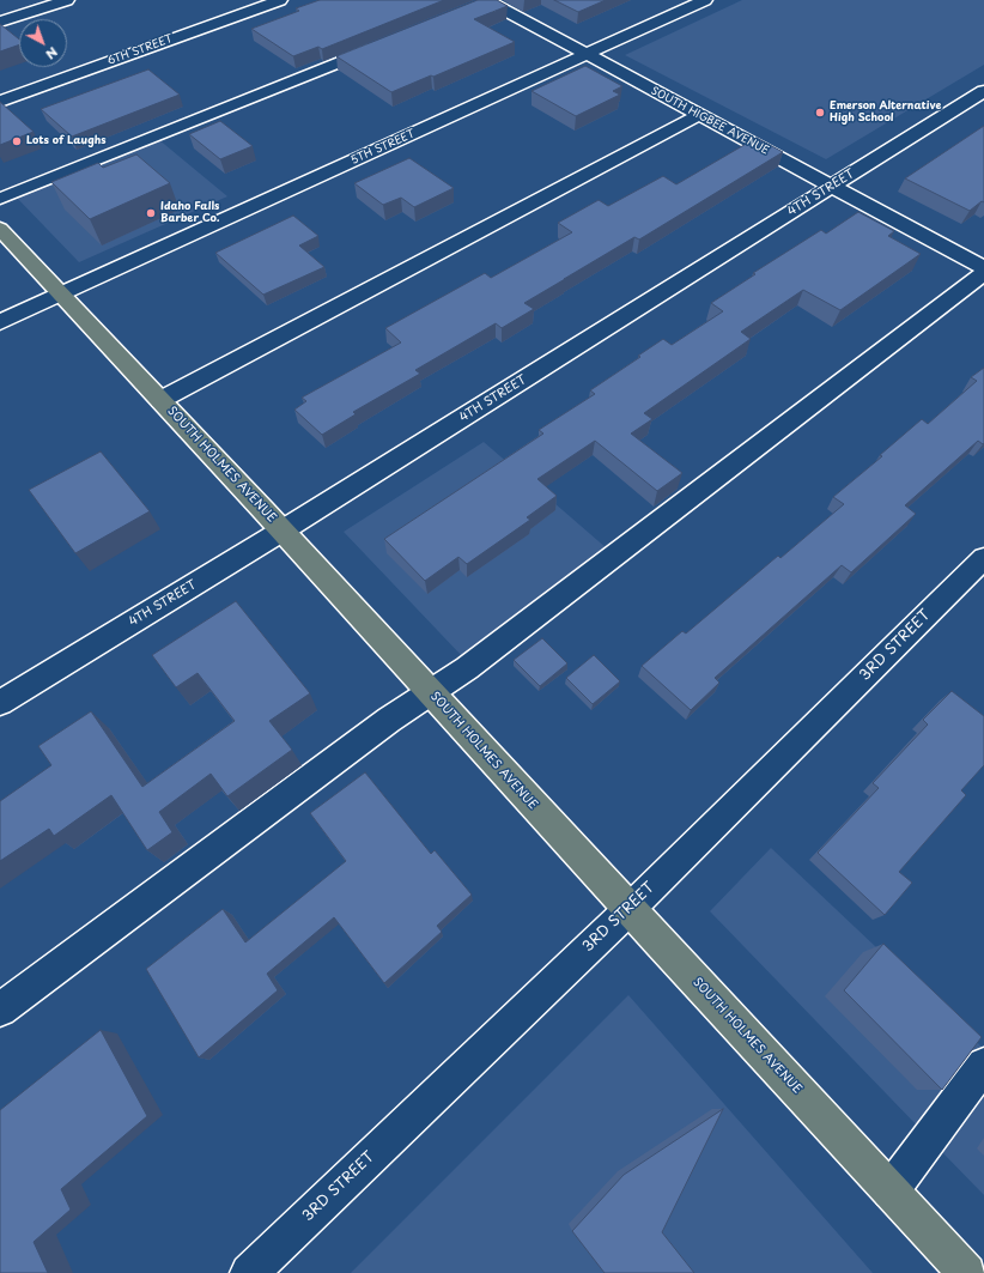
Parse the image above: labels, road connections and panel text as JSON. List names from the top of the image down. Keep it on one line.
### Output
{"streets":{"main road":["SOUTH HOLMES AVENUE"],"street":["6TH STREET","SOUTH HIGBEE AVENUE","5TH STREET","4TH STREET","3RD STREET"]},"crossings":[["SOUTH HIGBEE AVENUE","5TH STREET"],["SOUTH HIGBEE AVENUE","4TH STREET"],["5TH STREET","SOUTH HOLMES AVENUE"],["4TH STREET","SOUTH HOLMES AVENUE"],["SOUTH HOLMES AVENUE","3RD STREET"]],"places":["Emerson Alternative High School","Lots of Laughs","Idaho Falls Barber Co."],"north":"bottom right"}
